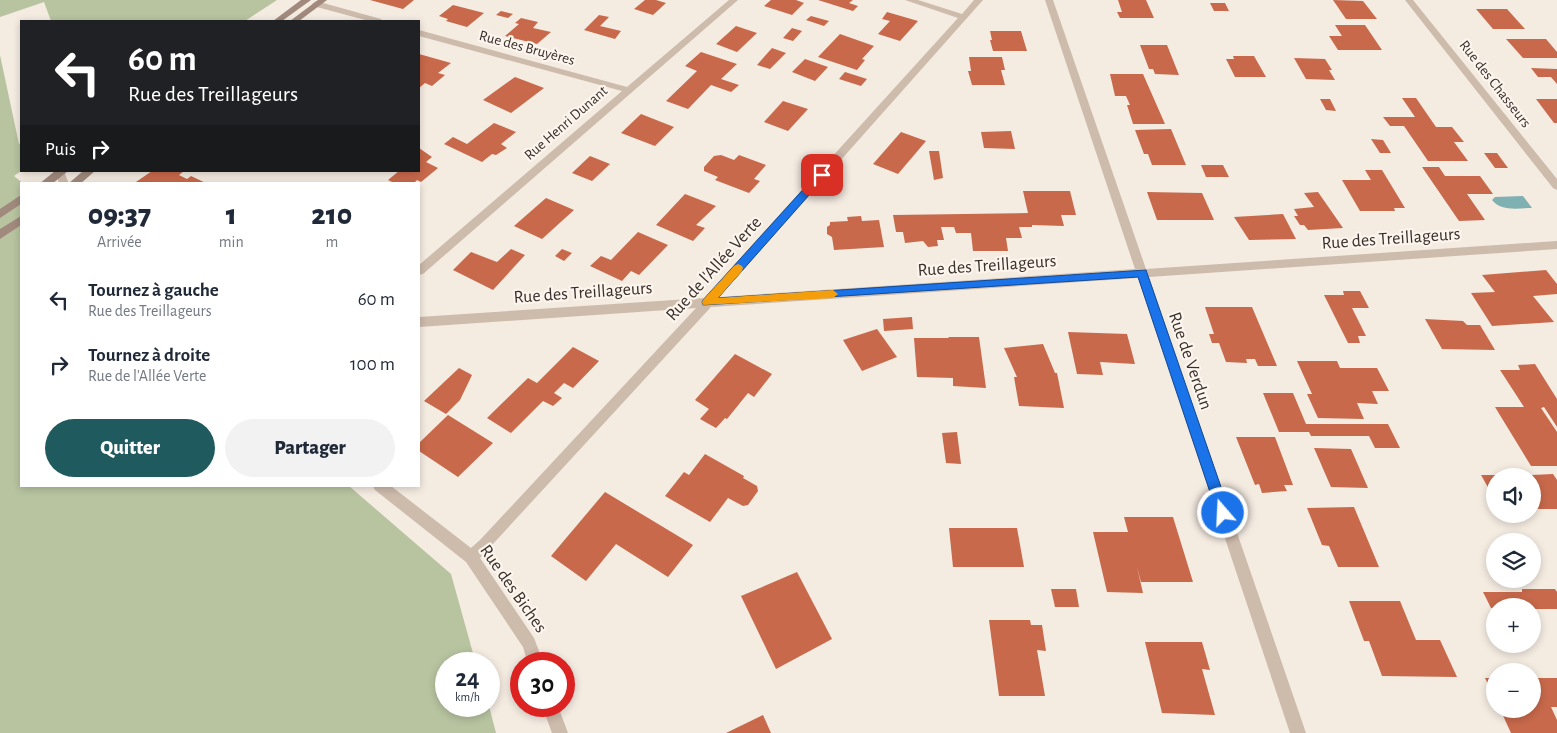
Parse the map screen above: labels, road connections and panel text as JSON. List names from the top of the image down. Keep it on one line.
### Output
{"streets":{"street":["Rue des Bruyères","Rue des Chasseurs","Rue Henri Dunant","Rue des Treillageurs","Rue de l'Allée Verte","Rue de Verdun","Rue des Biches"]},"crossings":[["Rue des Bruyères","Rue Henri Dunant"],["Rue des Treillageurs","Rue de l'Allée Verte"],["Rue des Treillageurs","Rue de Verdun"],["Rue de l'Allée Verte","Rue des Biches"]],"page":{"turn":["60 m","Rue des Treillageurs"],"then":"Puis","eta":["09:37","Arrivée","1","min","210","m"],"list":[{"name":"Tournez à gauche","note":"Rue des Treillageurs","value":"60 m"},{"name":"Tournez à droite","note":"Rue de l'Allée Verte","value":"100 m"}],"buttons":["Quitter","Partager"],"map_buttons":["+","−"],"speed":"24 km/h","limit":"30"}}
